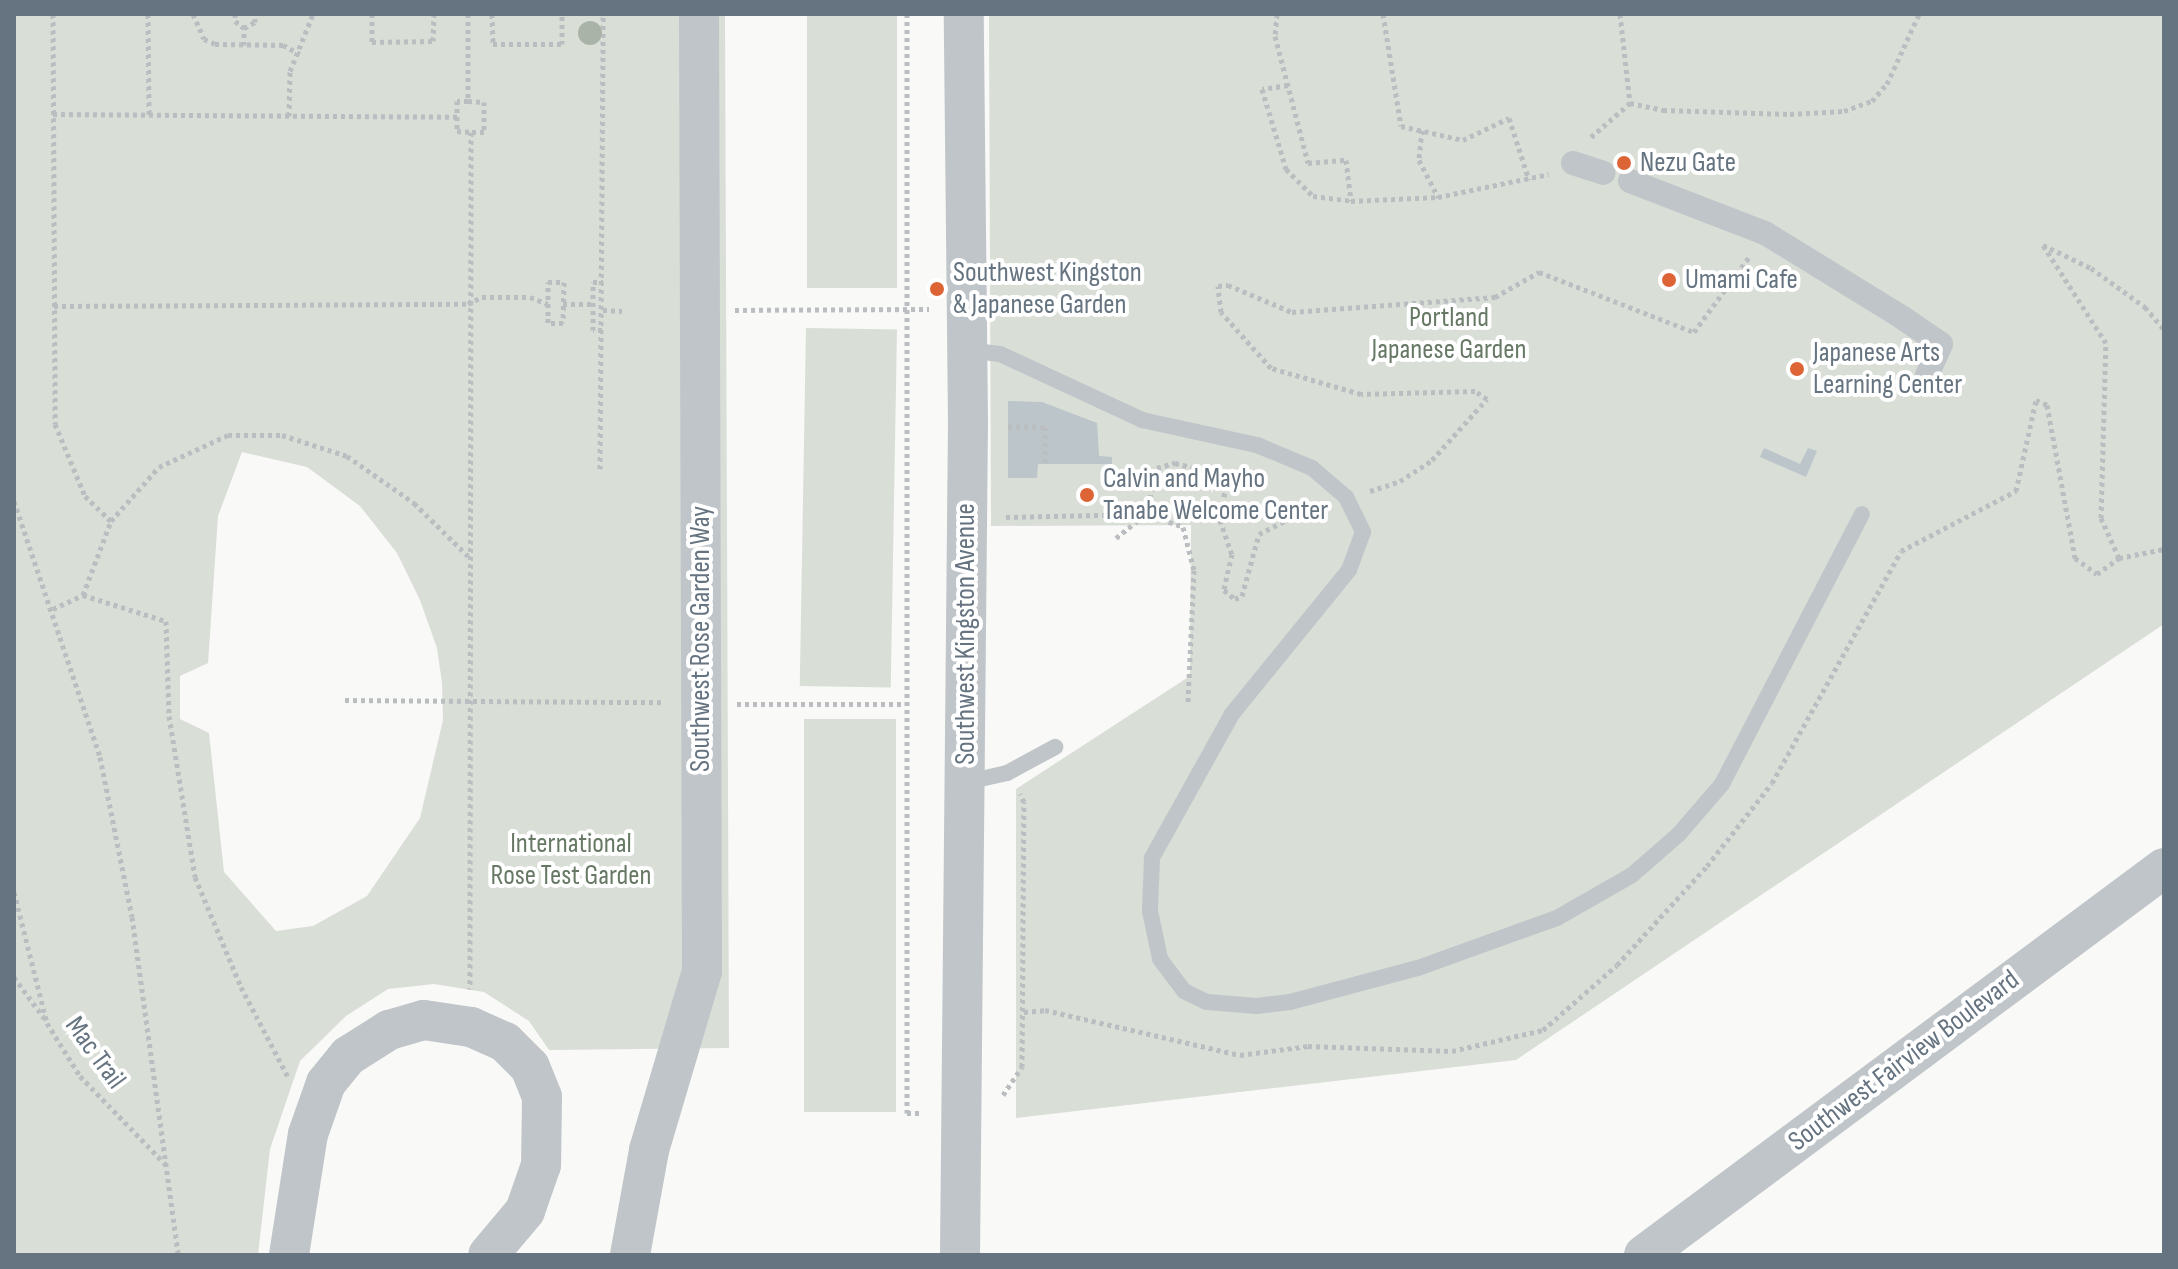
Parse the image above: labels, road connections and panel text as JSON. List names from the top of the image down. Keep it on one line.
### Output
{"streets":{"street":["Southwest Kingston Avenue","Southwest Rose Garden Way","Southwest Fairview Boulevard"],"path":["Mac Trail"]},"parks":["Portland Japanese Garden","International Rose Test Garden"],"places":["Nezu Gate","Umami Cafe","Southwest Kingston & Japanese Garden","Japanese Arts Learning Center","Calvin and Mayho Tanabe Welcome Center"]}
